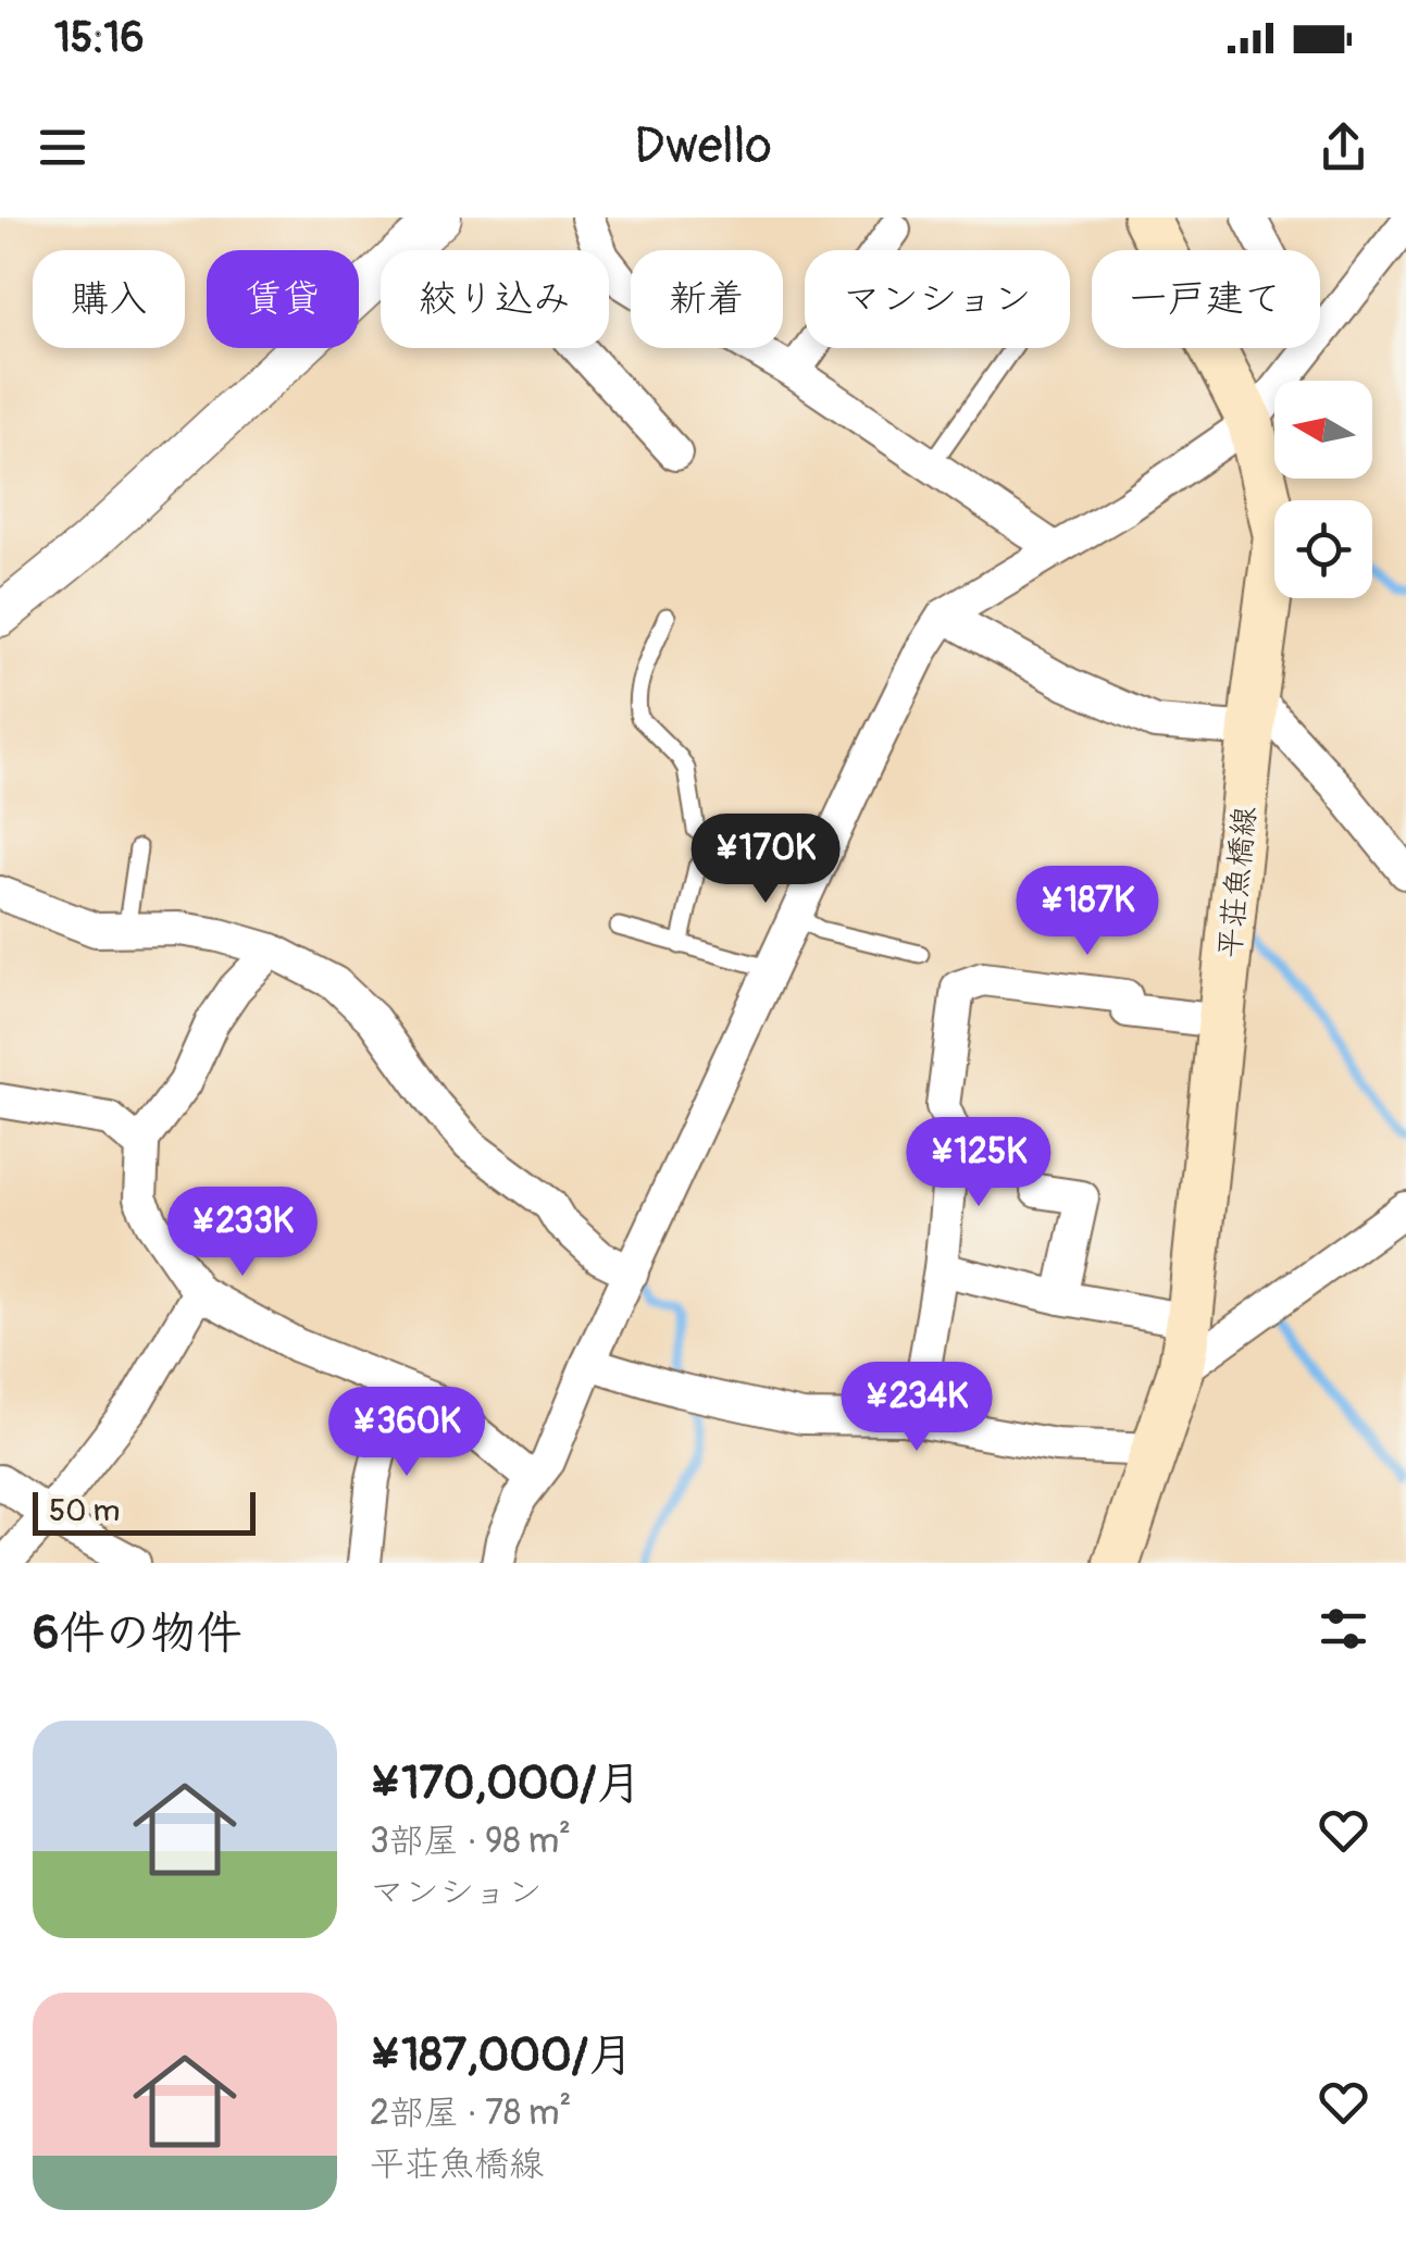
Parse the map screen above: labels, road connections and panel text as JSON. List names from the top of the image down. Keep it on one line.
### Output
{"streets":{"main road":["平荘魚橋線"]},"scale_bar":"50 m","north":"left","page":{"status":"15:16","header":"Dwello","chip":["購入","賃貸","絞り込み","新着","マンション","一戸建て"],"price":["¥170K","¥187K","¥125K","¥233K","¥234K","¥360K"],"scale":"50 m","heading":"6件の物件","list":[{"name":"¥170,000/月","note":"3部屋 · 98 m² · マンション"},{"name":"¥187,000/月","note":"2部屋 · 78 m² · 平荘魚橋線"}]}}
